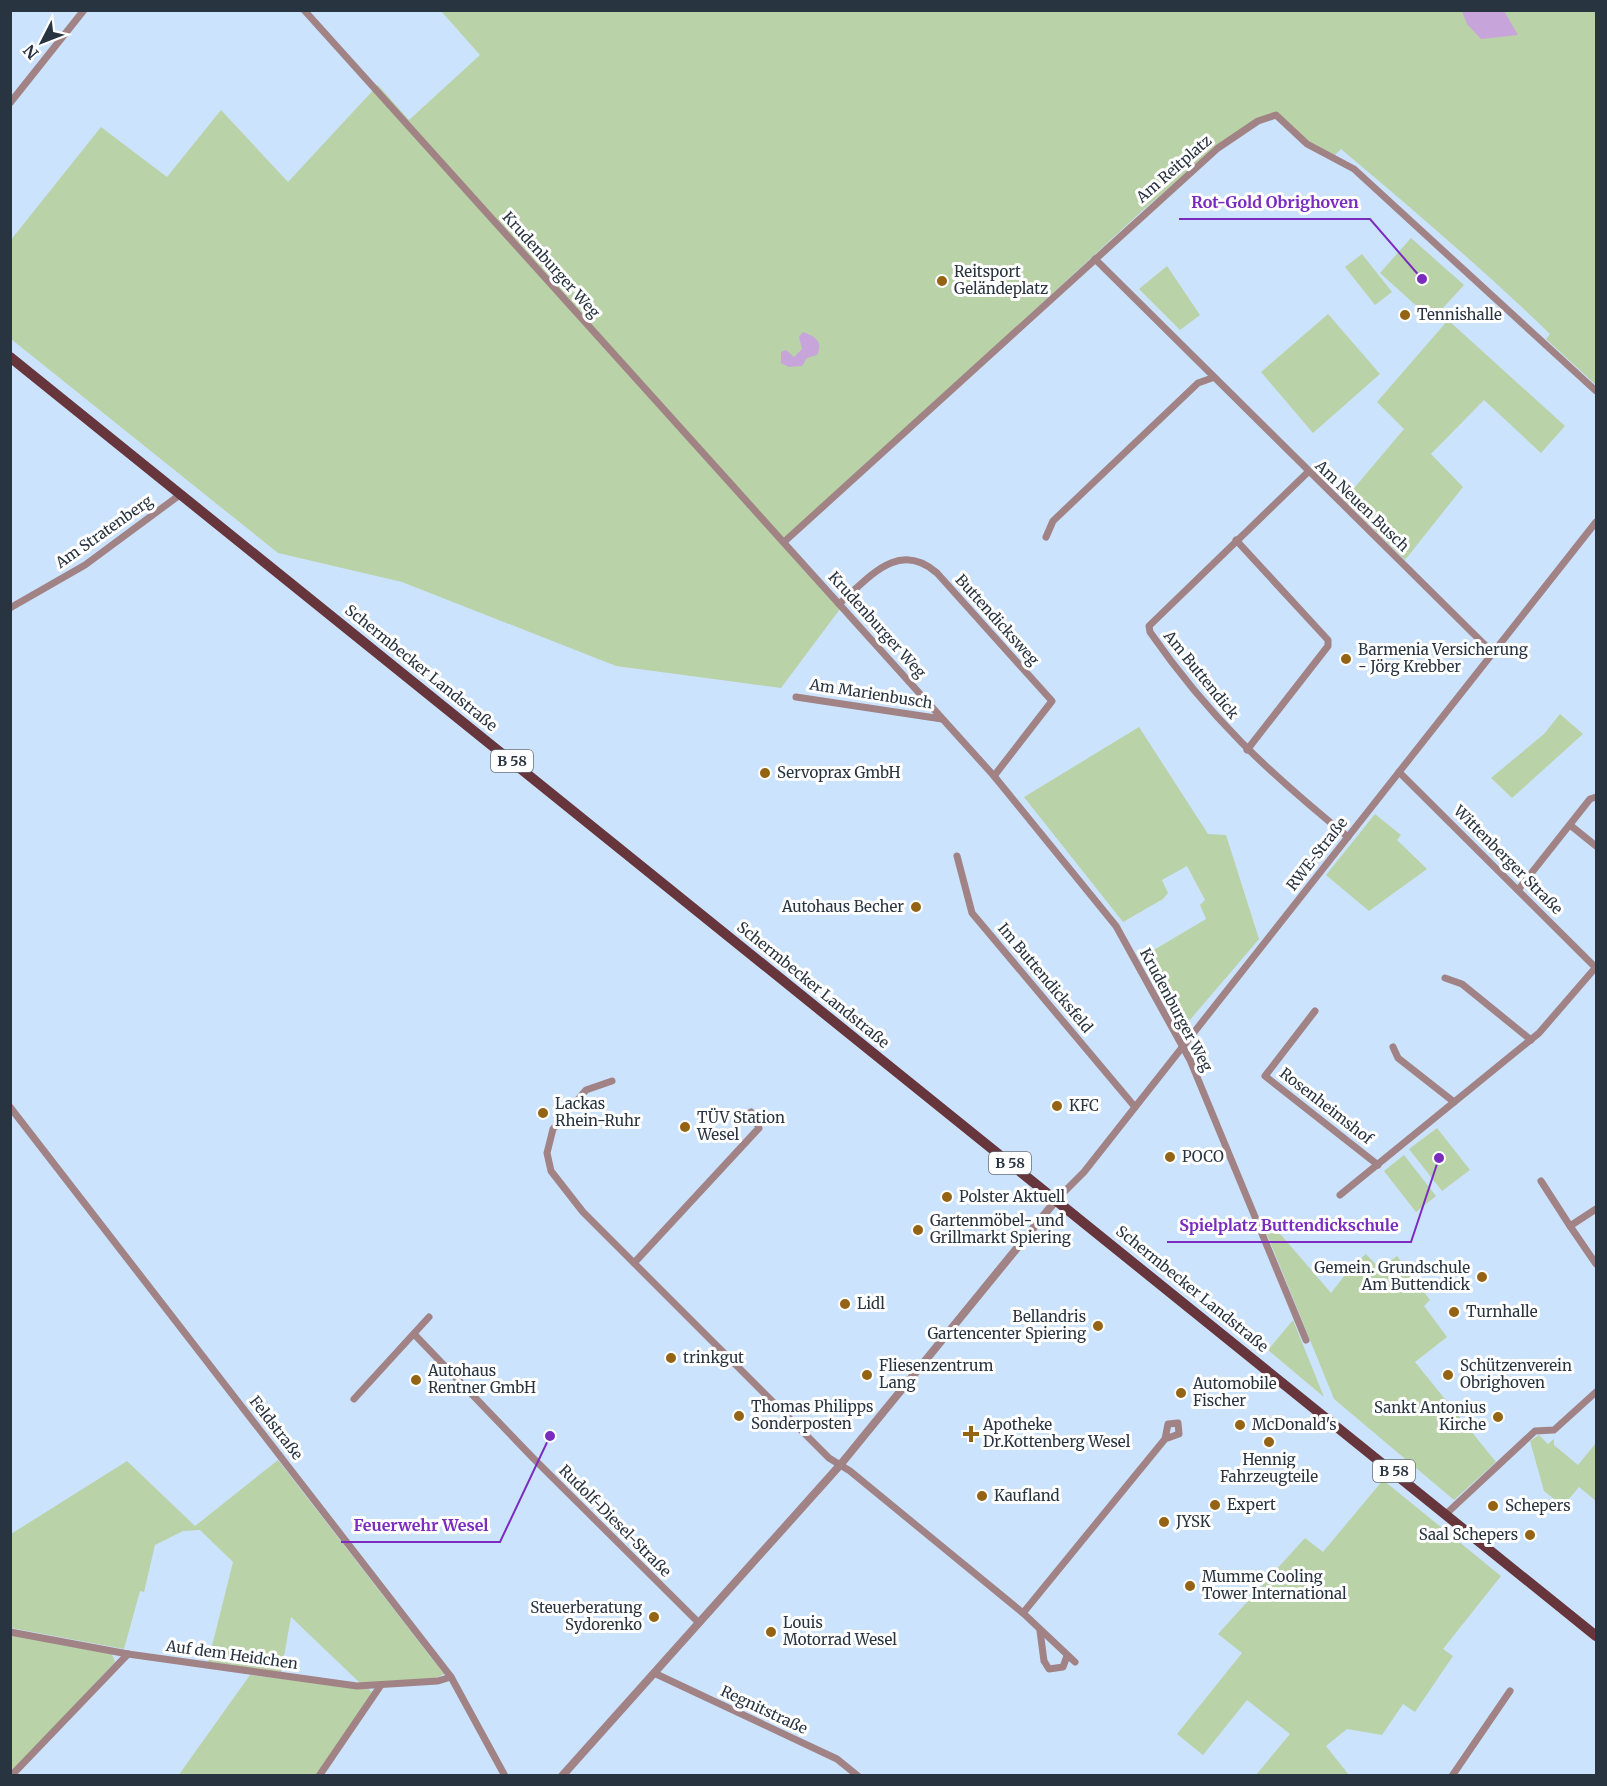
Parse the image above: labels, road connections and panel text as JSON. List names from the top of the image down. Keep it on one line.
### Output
{"streets":{"main road":["Schermbecker Landstraße","B 58"],"street":["Am Reitplatz","Krudenburger Weg","Am Neuen Busch","Am Stratenberg","Buttendicksweg","Am Buttendick","Am Marienbusch","RWE-Straße","Wittenberger Straße","Im Buttendicksfeld","Rosenheimshof","Feldstraße","Rudolf-Diesel-Straße","Auf dem Heidchen","Regnitstraße"]},"crossings":[["Am Reitplatz","Krudenburger Weg"],["Am Reitplatz","Am Neuen Busch"],["Krudenburger Weg","Buttendicksweg"],["Krudenburger Weg","Am Marienbusch"],["Krudenburger Weg","RWE-Straße"],["Am Neuen Busch","Am Buttendick"],["Am Neuen Busch","RWE-Straße"],["Am Stratenberg","Schermbecker Landstraße"],["Schermbecker Landstraße","RWE-Straße"],["Am Buttendick","RWE-Straße"],["RWE-Straße","Wittenberger Straße"],["RWE-Straße","Im Buttendicksfeld"],["Feldstraße","Auf dem Heidchen"]],"places":{"other":["Rot-Gold Obrighoven","Reitsport Geländeplatz","Tennishalle","Barmenia Versicherung - Jörg Krebber","Servoprax GmbH","Autohaus Becher","KFC","Lackas Rhein-Ruhr","TÜV Station Wesel","POCO","Spielplatz Buttendickschule","Polster Aktuell","Gartenmöbel- und Grillmarkt Spiering","Gemein. Grundschule Am Buttendick","Lidl","Turnhalle","Bellandris Gartencenter Spiering","trinkgut","Fliesenzentrum Lang","Schützenverein Obrighoven","Autohaus Rentner GmbH","Automobile Fischer","Thomas Philipps Sonderposten","Sankt Antonius Kirche","McDonald's","Feuerwehr Wesel","Hennig Fahrzeugteile","Kaufland","Expert","Schepers","JYSK","Saal Schepers","Mumme Cooling Tower International","Steuerberatung Sydorenko","Louis Motorrad Wesel"],"health":["Apotheke Dr.Kottenberg Wesel"]},"north":"bottom left"}
